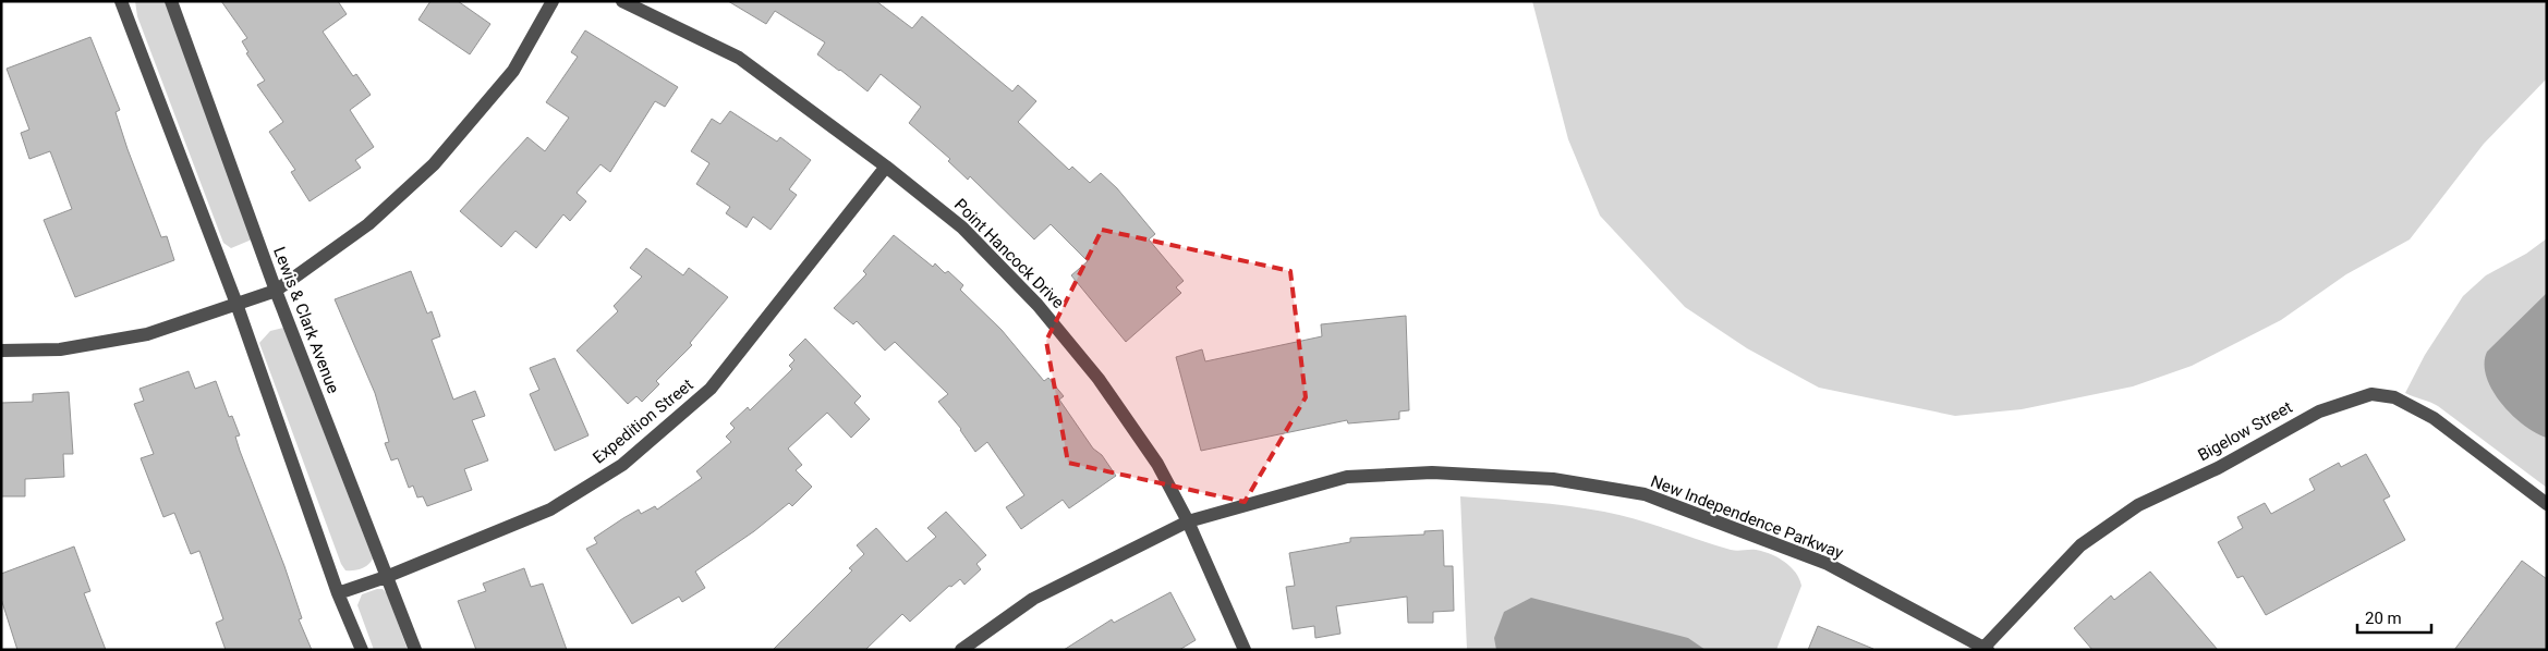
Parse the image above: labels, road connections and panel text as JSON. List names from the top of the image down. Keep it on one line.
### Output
{"streets":{"street":["Point Hancock Drive","Lewis & Clark Avenue","Expedition Street","Bigelow Street","New Independence Parkway"]},"crossings":[["Point Hancock Drive","Expedition Street"],["Point Hancock Drive","New Independence Parkway"],["Lewis & Clark Avenue","Expedition Street"],["Bigelow Street","New Independence Parkway"]],"scale_bar":"20 m"}
